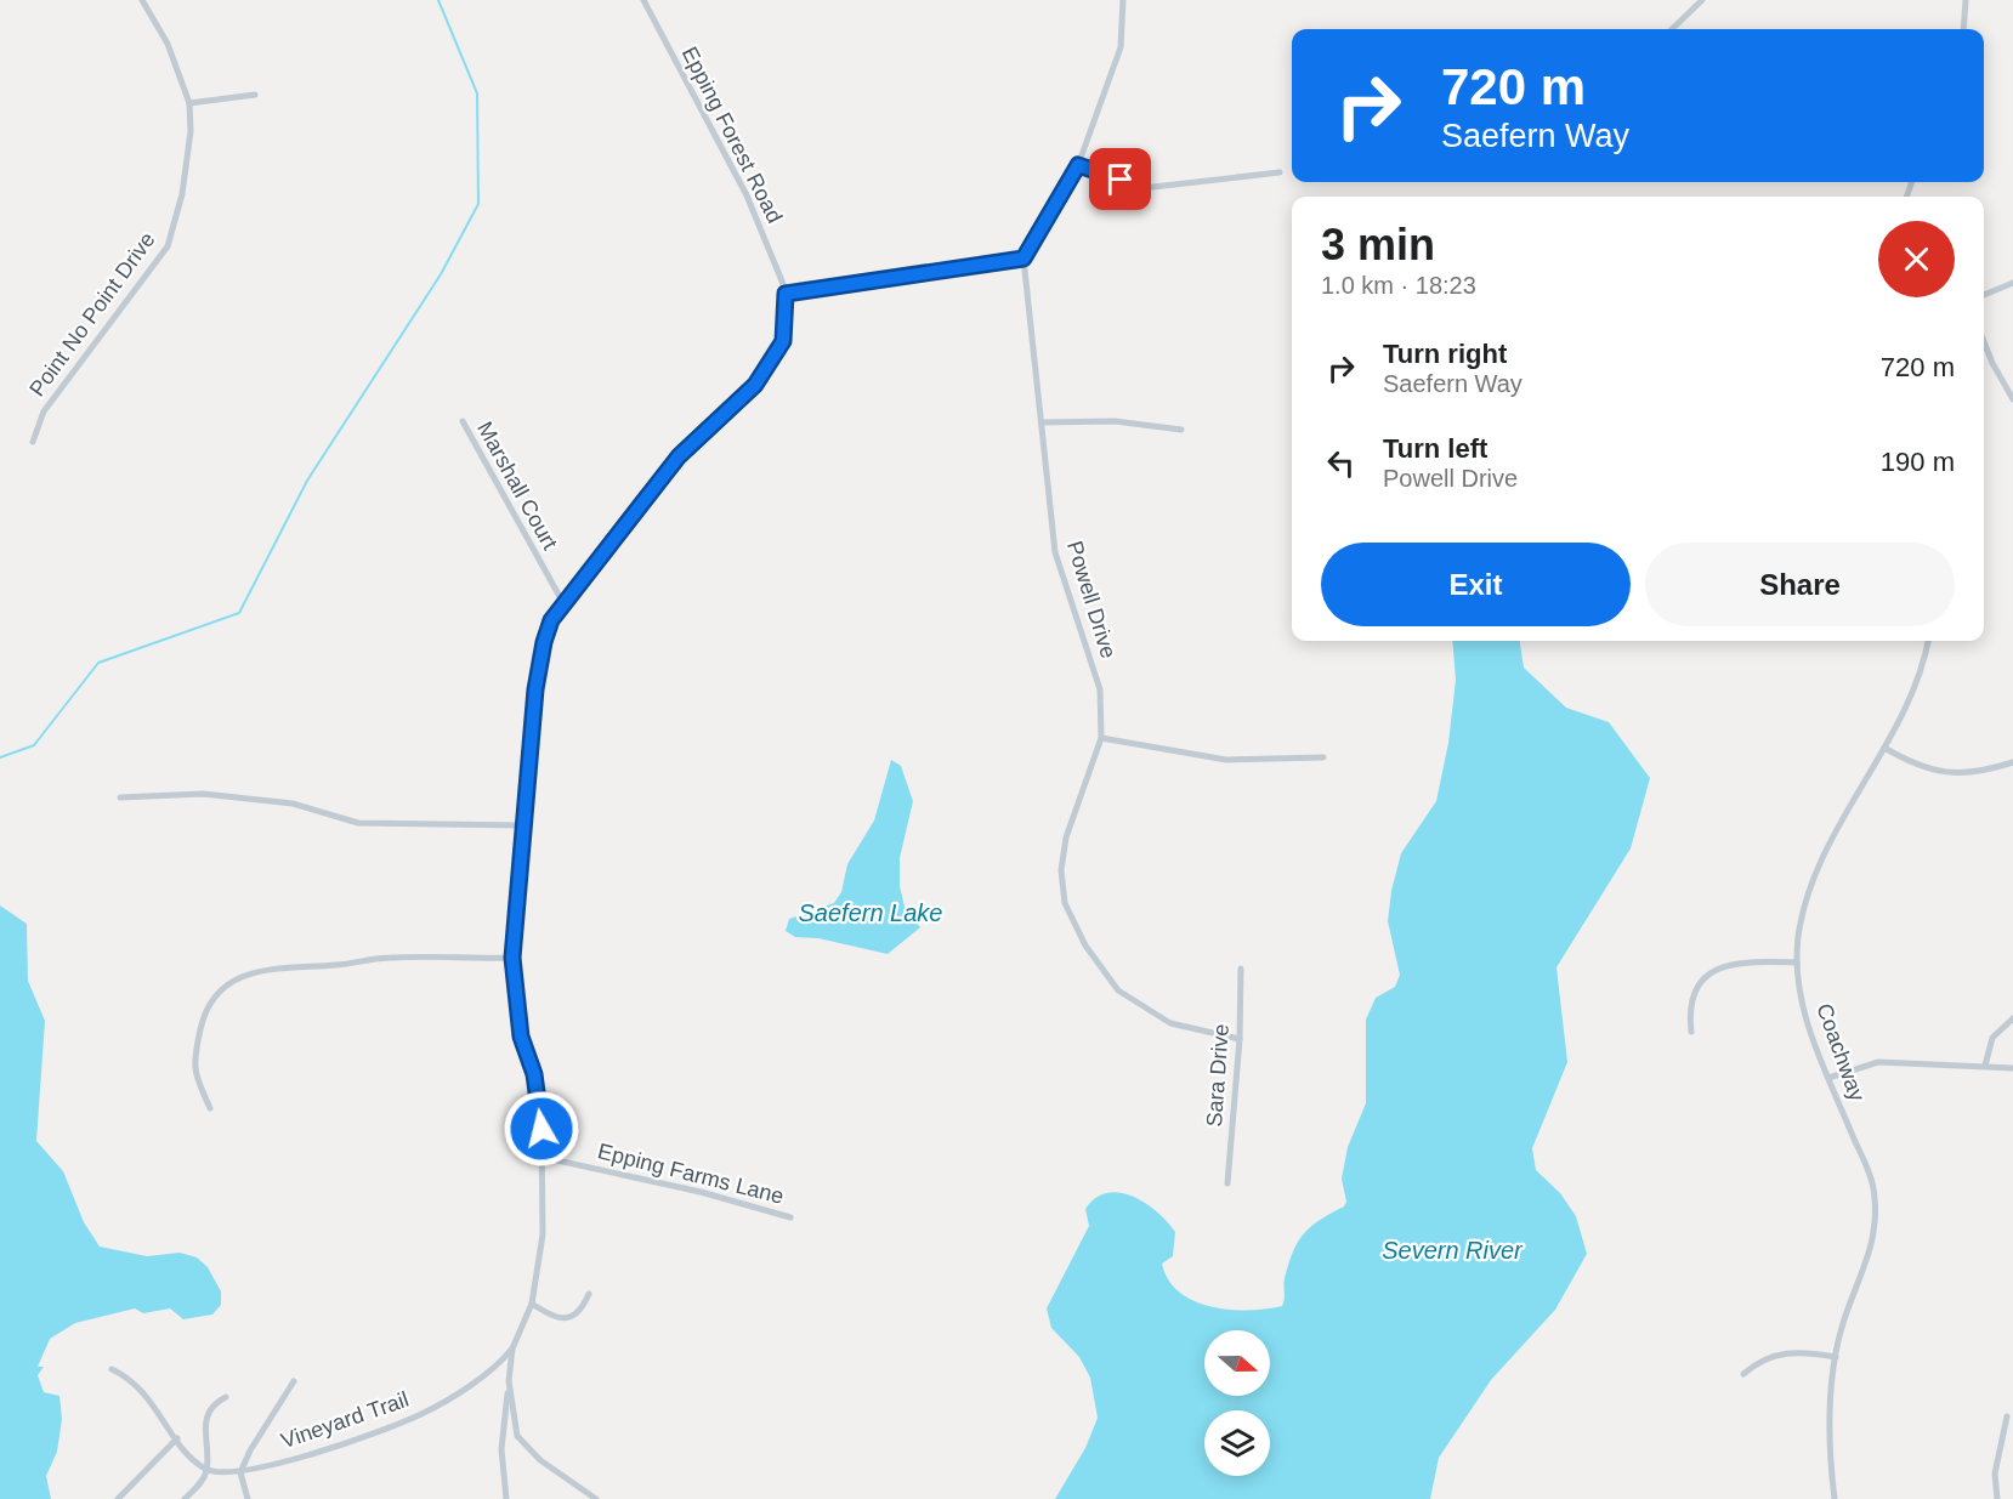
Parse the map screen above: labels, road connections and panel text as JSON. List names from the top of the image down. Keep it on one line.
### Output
{"streets":{"street":["Epping Forest Road","Point No Point Drive","Marshall Court","Powell Drive","Coachway","Sara Drive","Epping Farms Lane","Vineyard Trail"]},"crossings":[["Epping Forest Road","Marshall Court"],["Epping Forest Road","Epping Farms Lane"],["Epping Forest Road","Vineyard Trail"],["Powell Drive","Sara Drive"]],"water":["Saefern Lake","Severn River"],"north":"right","page":{"turn":["720 m","Saefern Way"],"heading":["3 min","1.0 km · 18:23"],"list":[{"name":"Turn right","note":"Saefern Way","value":"720 m"},{"name":"Turn left","note":"Powell Drive","value":"190 m"}],"buttons":["Exit","Share"]}}
